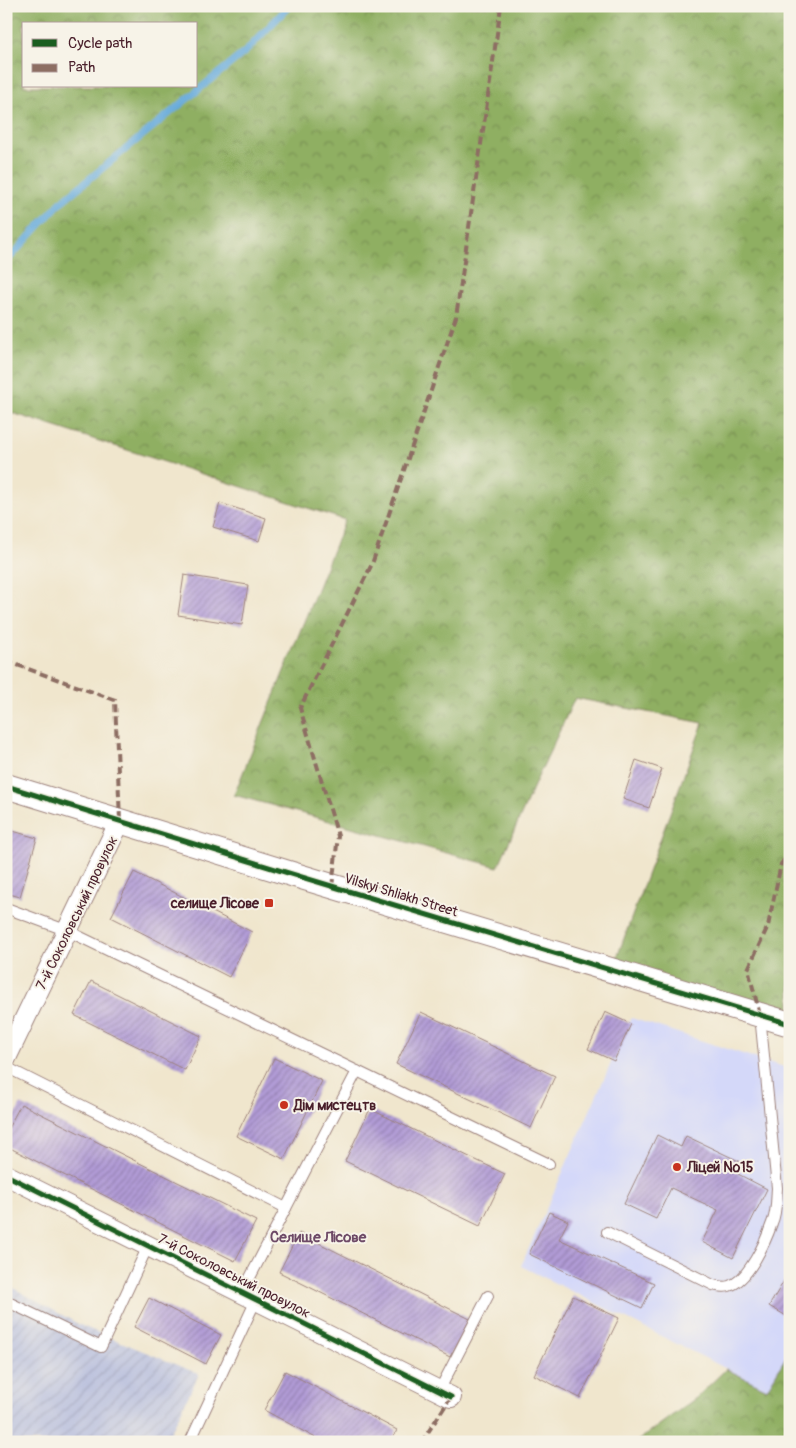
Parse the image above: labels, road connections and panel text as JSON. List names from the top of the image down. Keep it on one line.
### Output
{"streets":{"street":["Vilskyi Shliakh Street","7-й Соколовський провулок"]},"crossings":[["Vilskyi Shliakh Street","7-й Соколовський провулок"]],"districts":["Селище Лісове"],"places":{"transit":["селище Лісове"],"other":["Дім мистецтв","Ліцей №15"]},"legend":["Cycle path","Path"]}
